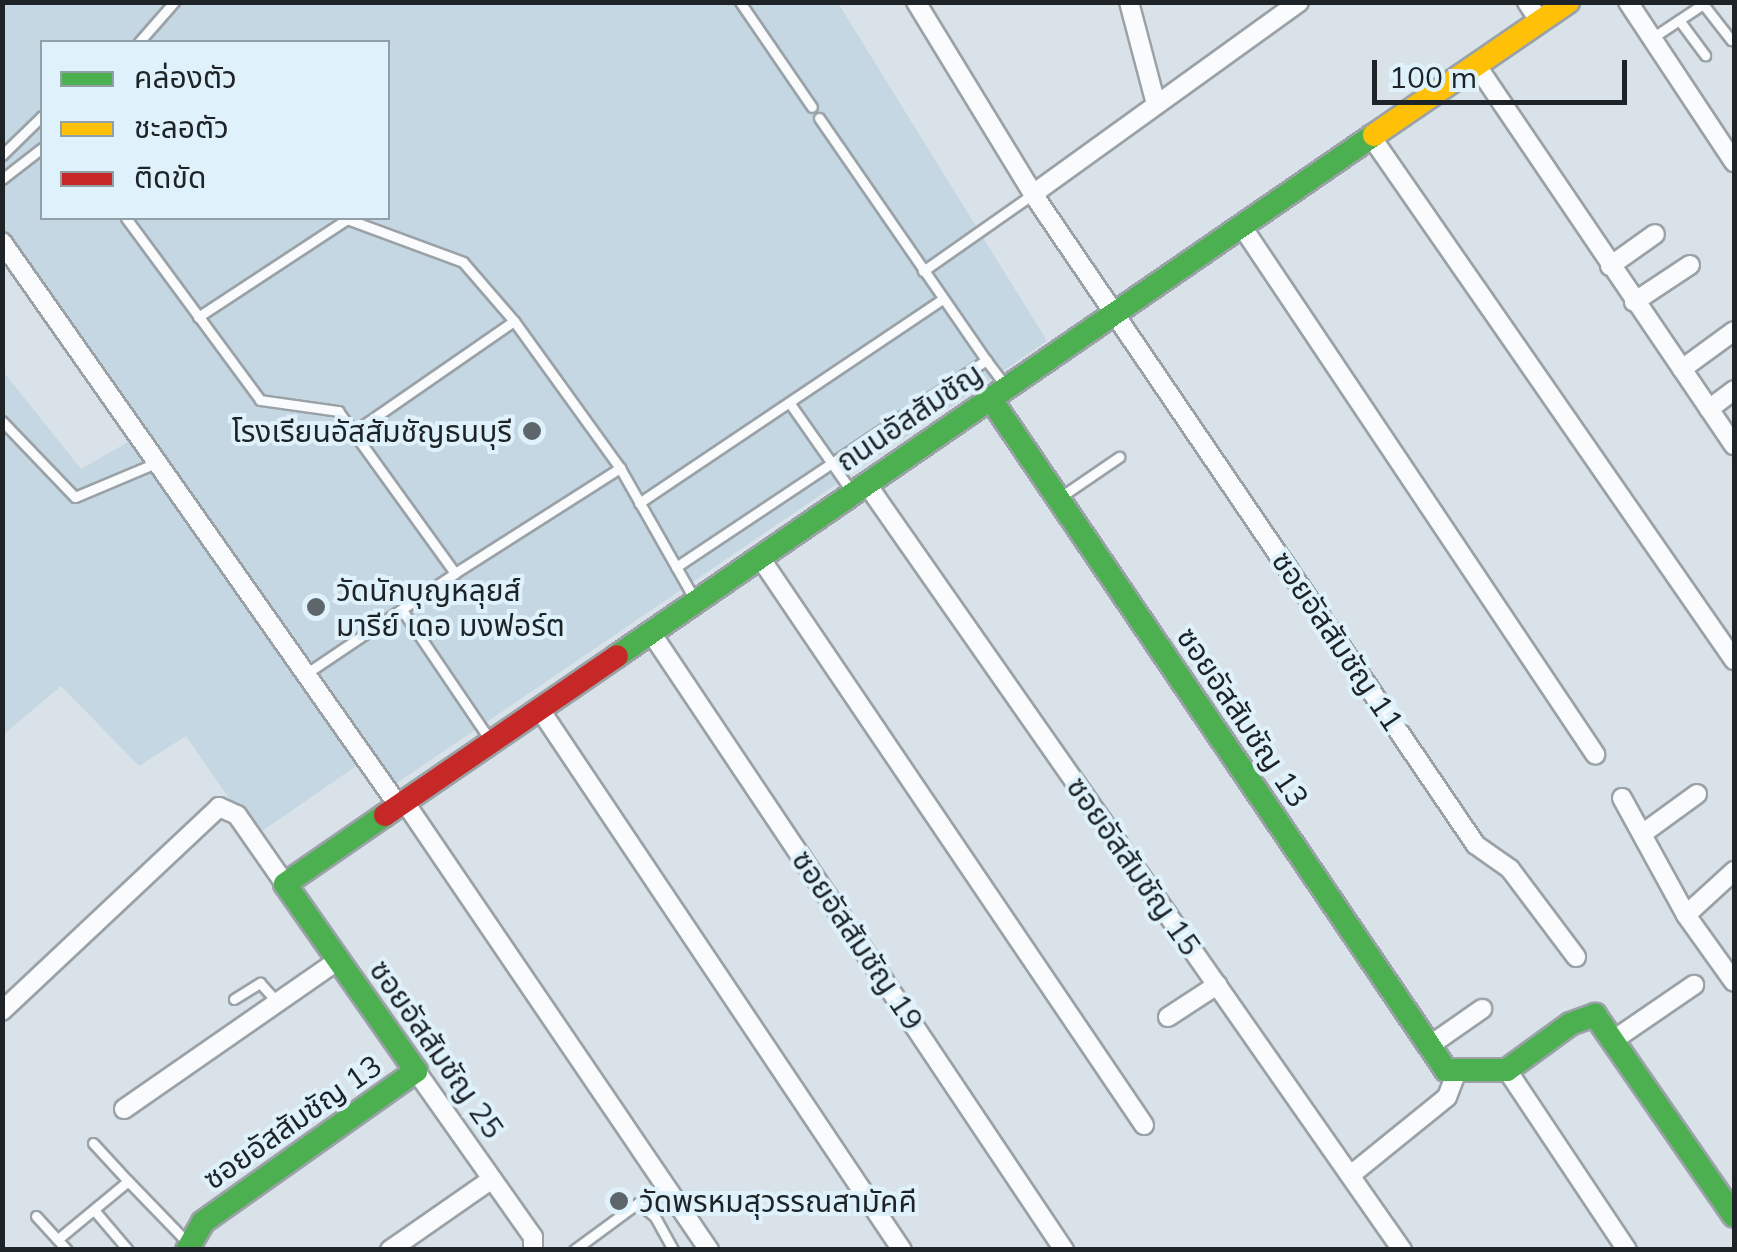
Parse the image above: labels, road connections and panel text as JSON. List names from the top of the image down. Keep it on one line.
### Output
{"streets":{"street":["ถนนอัสสัมชัญ","ซอยอัสสัมชัญ 11","ซอยอัสสัมชัญ 13","ซอยอัสสัมชัญ 15","ซอยอัสสัมชัญ 19","ซอยอัสสัมชัญ 25"]},"crossings":[["ถนนอัสสัมชัญ","ซอยอัสสัมชัญ 11"],["ถนนอัสสัมชัญ","ซอยอัสสัมชัญ 13"],["ถนนอัสสัมชัญ","ซอยอัสสัมชัญ 15"],["ถนนอัสสัมชัญ","ซอยอัสสัมชัญ 19"],["ถนนอัสสัมชัญ","ซอยอัสสัมชัญ 25"],["ซอยอัสสัมชัญ 13","ซอยอัสสัมชัญ 25"]],"places":["โรงเรียนอัสสัมชัญธนบุรี","วัดนักบุญหลุยส์ มารีย์ เดอ มงฟอร์ต","วัดพรหมสุวรรณสามัคคี"],"legend":["คล่องตัว","ชะลอตัว","ติดขัด"],"scale_bar":"100 m"}
